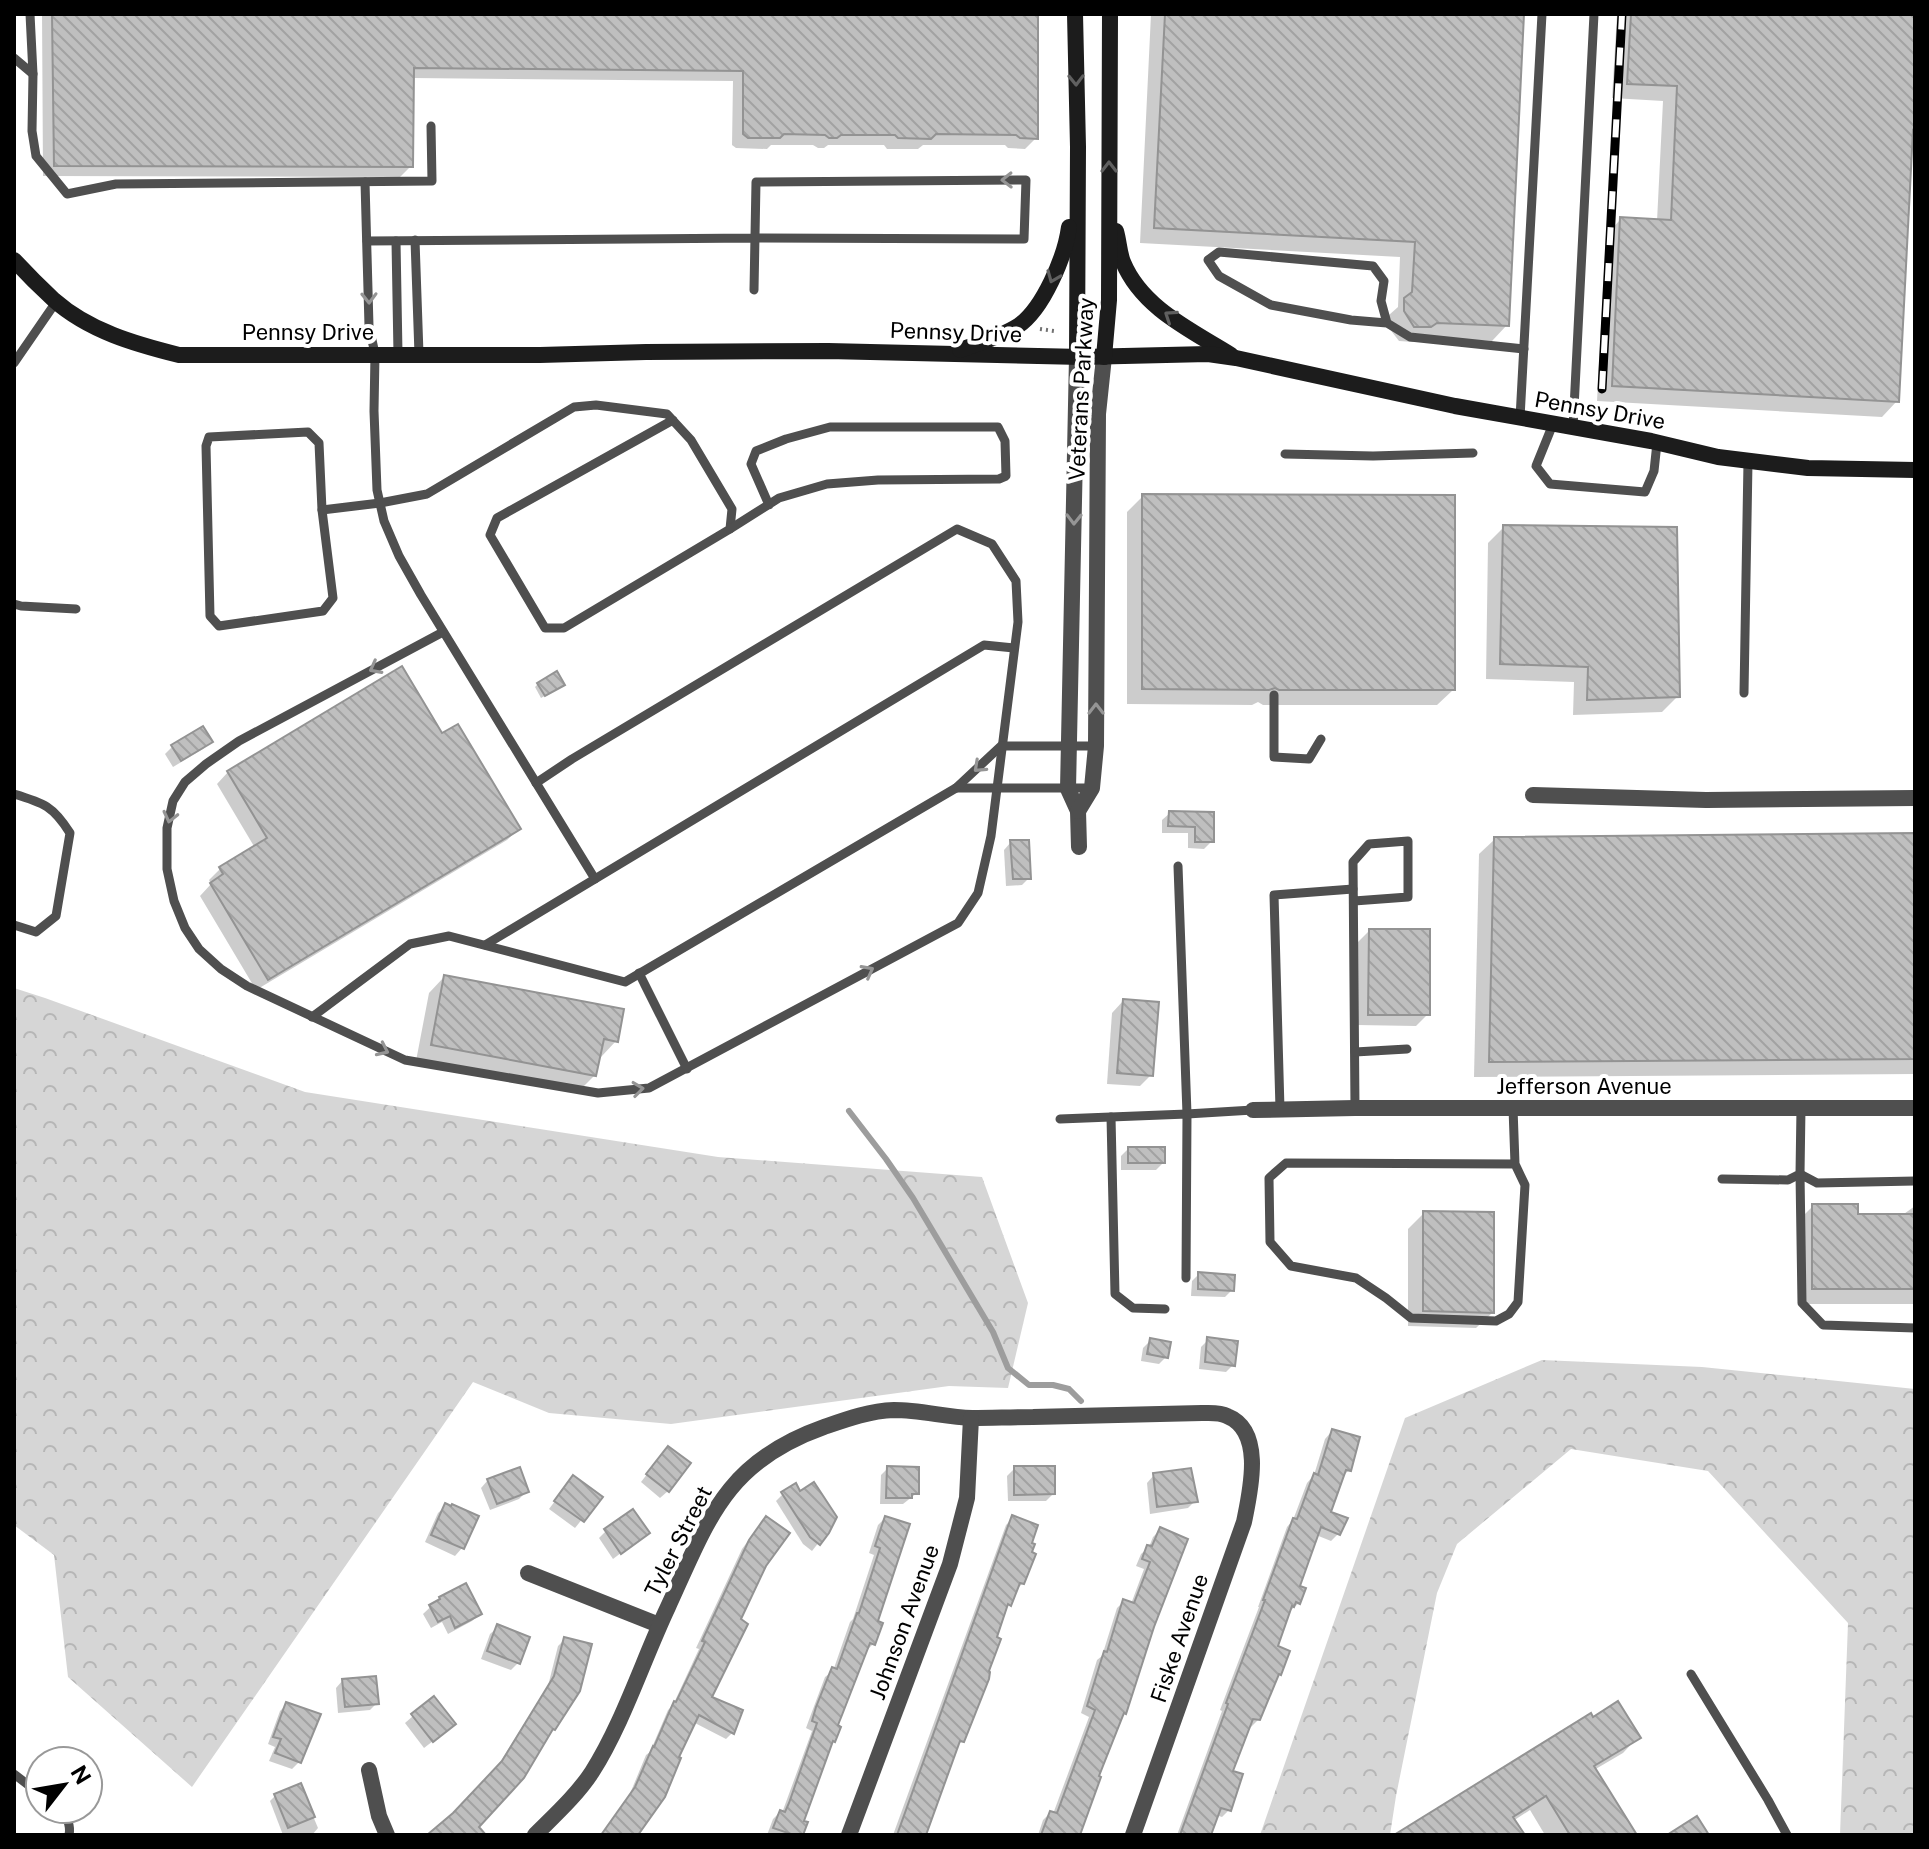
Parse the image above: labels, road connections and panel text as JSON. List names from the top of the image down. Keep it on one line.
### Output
{"streets":{"main road":["Pennsy Drive","Veterans Parkway"],"street":["Jefferson Avenue","Tyler Street","Johnson Avenue","Fiske Avenue"]},"crossings":[["Pennsy Drive","Veterans Parkway"],["Tyler Street","Johnson Avenue"],["Tyler Street","Fiske Avenue"]],"north":"top right"}
